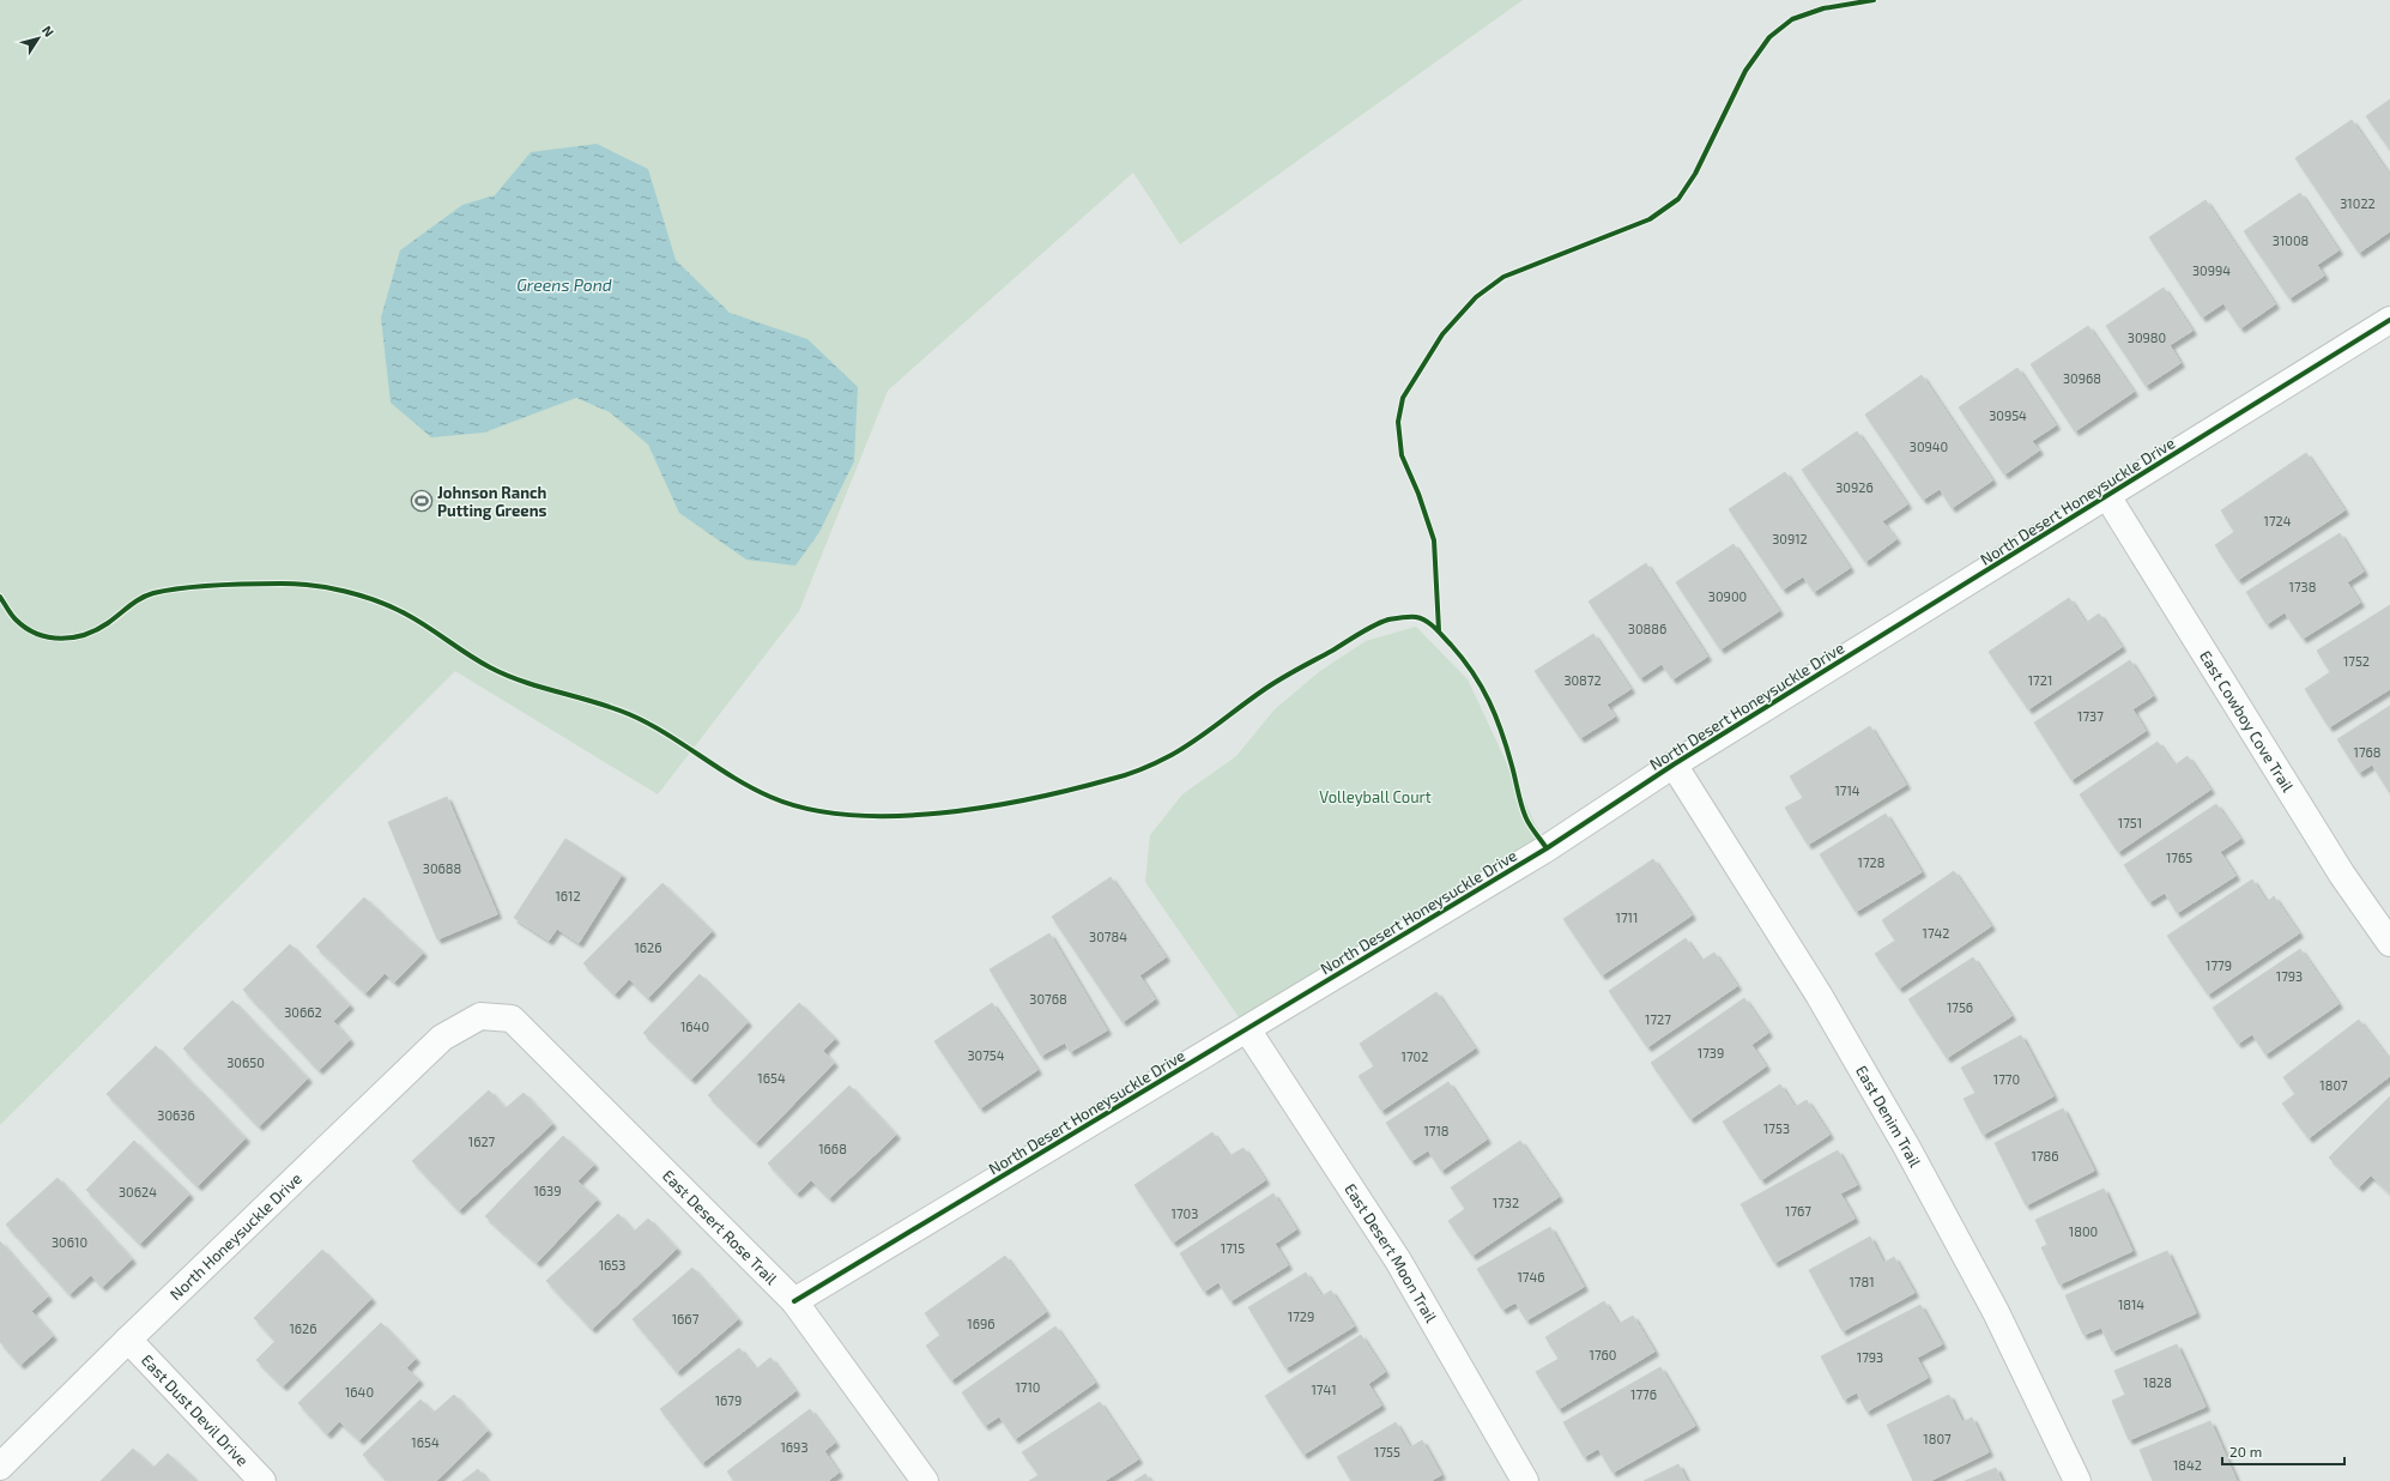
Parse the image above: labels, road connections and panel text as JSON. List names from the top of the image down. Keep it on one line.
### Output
{"streets":{"street":["North Desert Honeysuckle Drive","East Cowboy Cove Trail","East Denim Trail","East Desert Rose Trail","North Honeysuckle Drive","East Desert Moon Trail","East Dust Devil Drive"]},"crossings":[["North Desert Honeysuckle Drive","East Cowboy Cove Trail"],["North Desert Honeysuckle Drive","East Denim Trail"],["North Desert Honeysuckle Drive","East Desert Rose Trail"],["North Desert Honeysuckle Drive","East Desert Moon Trail"],["East Desert Rose Trail","North Honeysuckle Drive"],["North Honeysuckle Drive","East Dust Devil Drive"]],"water":["Greens Pond"],"parks":["Volleyball Court"],"places":{"sports":["Johnson Ranch Putting Greens"]},"house_numbers":["31022","31008","30994","30980","30968","30954","30940","30926","1724","30912","1738","30900","30886","1752","30872","1721","1737","1768","1714","1751","1765","1728","30688","1612","1711","1742","30784","1626","1779","1793","30768","1756","30662","1727","1640","1739","30754","1702","30650","1654","1770","1807","30636","1753","1718","1627","1668","1786","1639","30624","1732","1767","1703","1800","30610","1715","1653","1746","1781","1814","1729","1667","1696","1626","1760","1793","1828","1710","1741","1640","1776","1679","1807","1654","1693","1755","1842"],"scale_bar":"20 m","north":"top right"}
